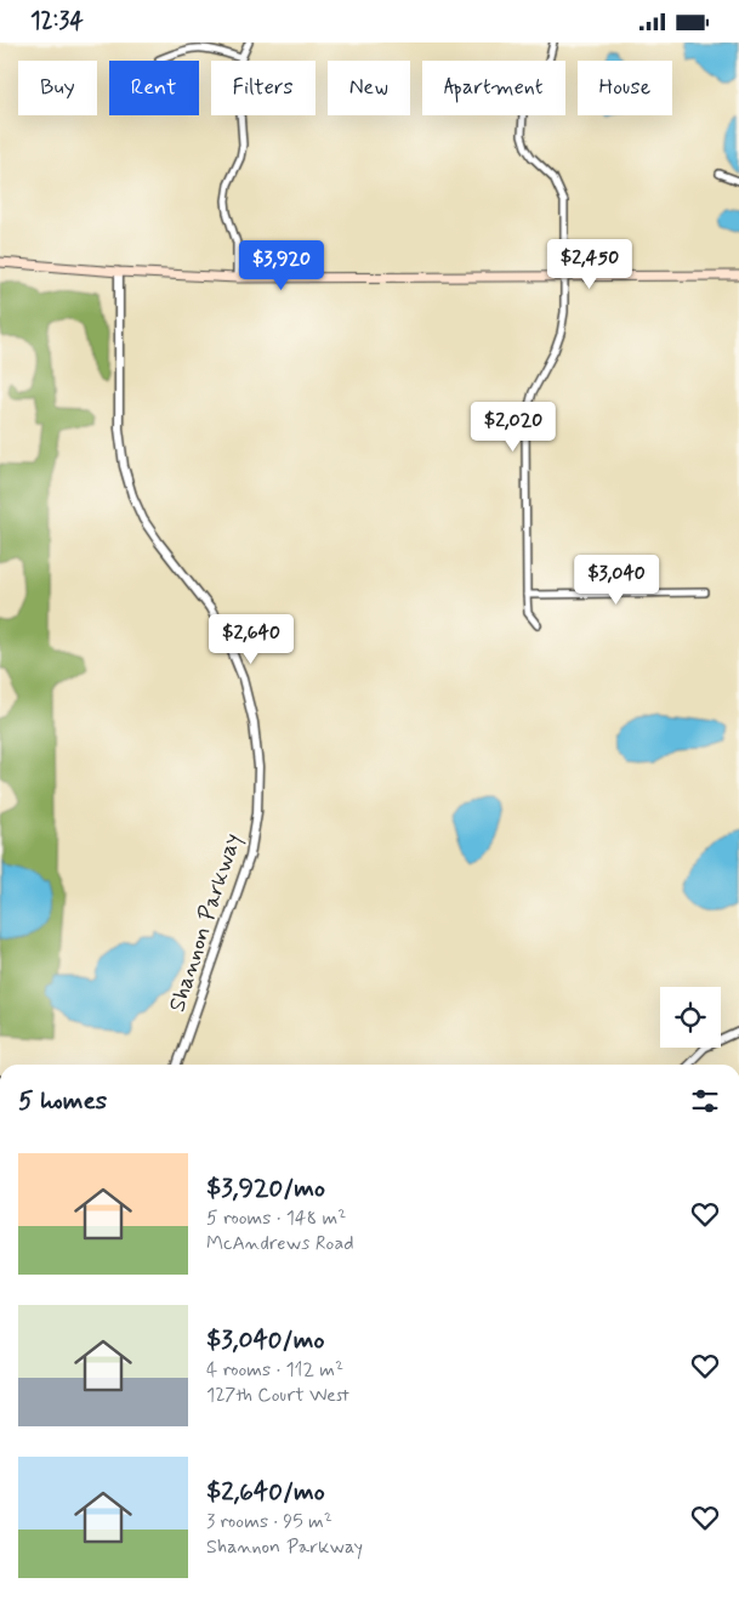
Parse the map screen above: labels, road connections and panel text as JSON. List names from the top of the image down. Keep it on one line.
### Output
{"streets":{"street":["Shannon Parkway"]},"page":{"status":"12:34","chip":["Buy","Rent","Filters","New","Apartment","House"],"price":["$2,450","$3,920","$2,020","$3,040","$2,640"],"heading":"5 homes","list":[{"name":"$3,920/mo","note":"5 rooms · 148 m² · McAndrews Road"},{"name":"$3,040/mo","note":"4 rooms · 112 m² · 127th Court West"},{"name":"$2,640/mo","note":"3 rooms · 95 m² · Shannon Parkway"}]}}
